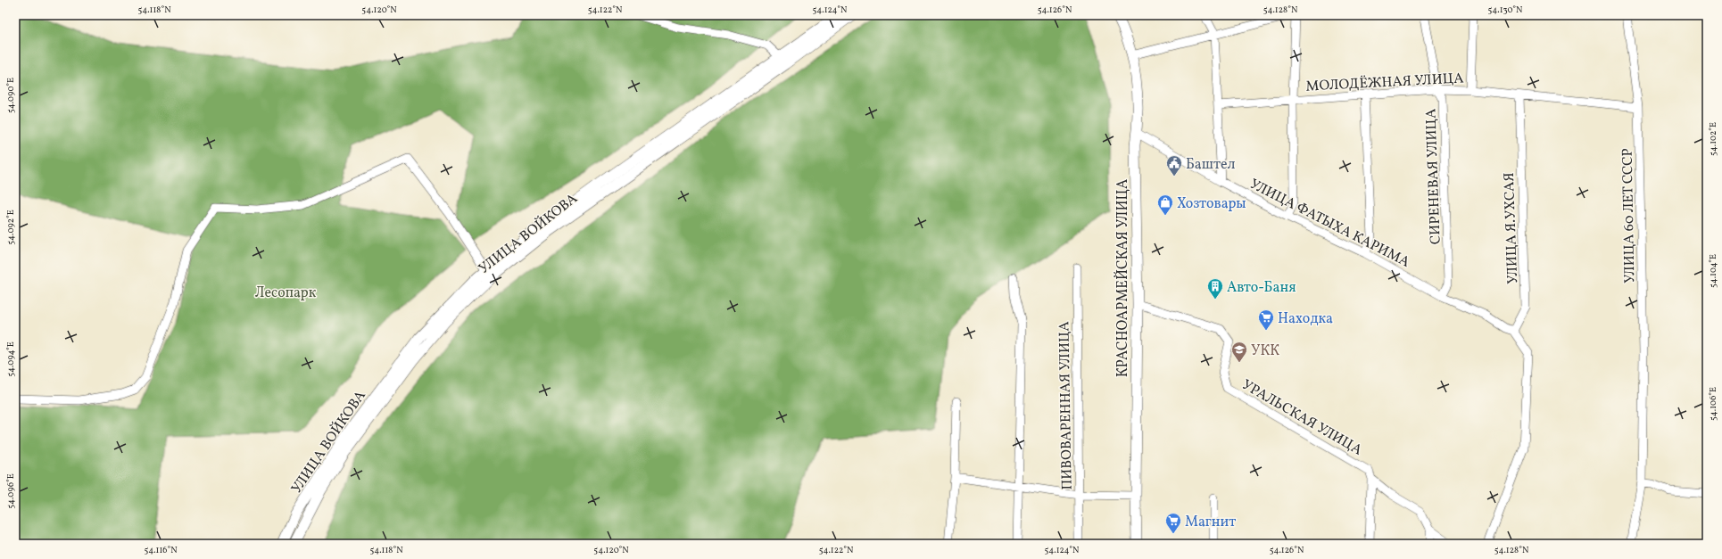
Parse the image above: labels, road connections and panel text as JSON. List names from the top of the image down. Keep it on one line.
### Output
{"streets":{"main road":["УЛИЦА ВОЙКОВА","КРАСНОАРМЕЙСКАЯ УЛИЦА"],"street":["МОЛОДЁЖНАЯ УЛИЦА","СИРЕНЕВАЯ УЛИЦА","УЛИЦА 60 ЛЕТ СССР","УЛИЦА ФАТЫХА КАРИМА","УЛИЦА Я.УХСАЯ","ПИВОВАРЕННАЯ УЛИЦА","УРАЛЬСКАЯ УЛИЦА"]},"crossings":[["МОЛОДЁЖНАЯ УЛИЦА","СИРЕНЕВАЯ УЛИЦА"],["МОЛОДЁЖНАЯ УЛИЦА","УЛИЦА 60 ЛЕТ СССР"],["МОЛОДЁЖНАЯ УЛИЦА","УЛИЦА Я.УХСАЯ"],["СИРЕНЕВАЯ УЛИЦА","УЛИЦА ФАТЫХА КАРИМА"],["УЛИЦА ФАТЫХА КАРИМА","УЛИЦА Я.УХСАЯ"],["УЛИЦА ФАТЫХА КАРИМА","КРАСНОАРМЕЙСКАЯ УЛИЦА"],["КРАСНОАРМЕЙСКАЯ УЛИЦА","УРАЛЬСКАЯ УЛИЦА"]],"parks":["Лесопарк"],"places":{"public building":["Баштел"],"shop":["Хозтовары"],"building":["Авто-Баня"],"supermarket":["Находка","Магнит"],"school or university":["УКК"]},"coordinates":["54.118°N","54.120°N","54.122°N","54.124°N","54.126°N","54.128°N","54.130°N","54.090°E","54.102°E","54.092°E","54.104°E","54.094°E","54.106°E","54.096°E","54.116°N"]}
